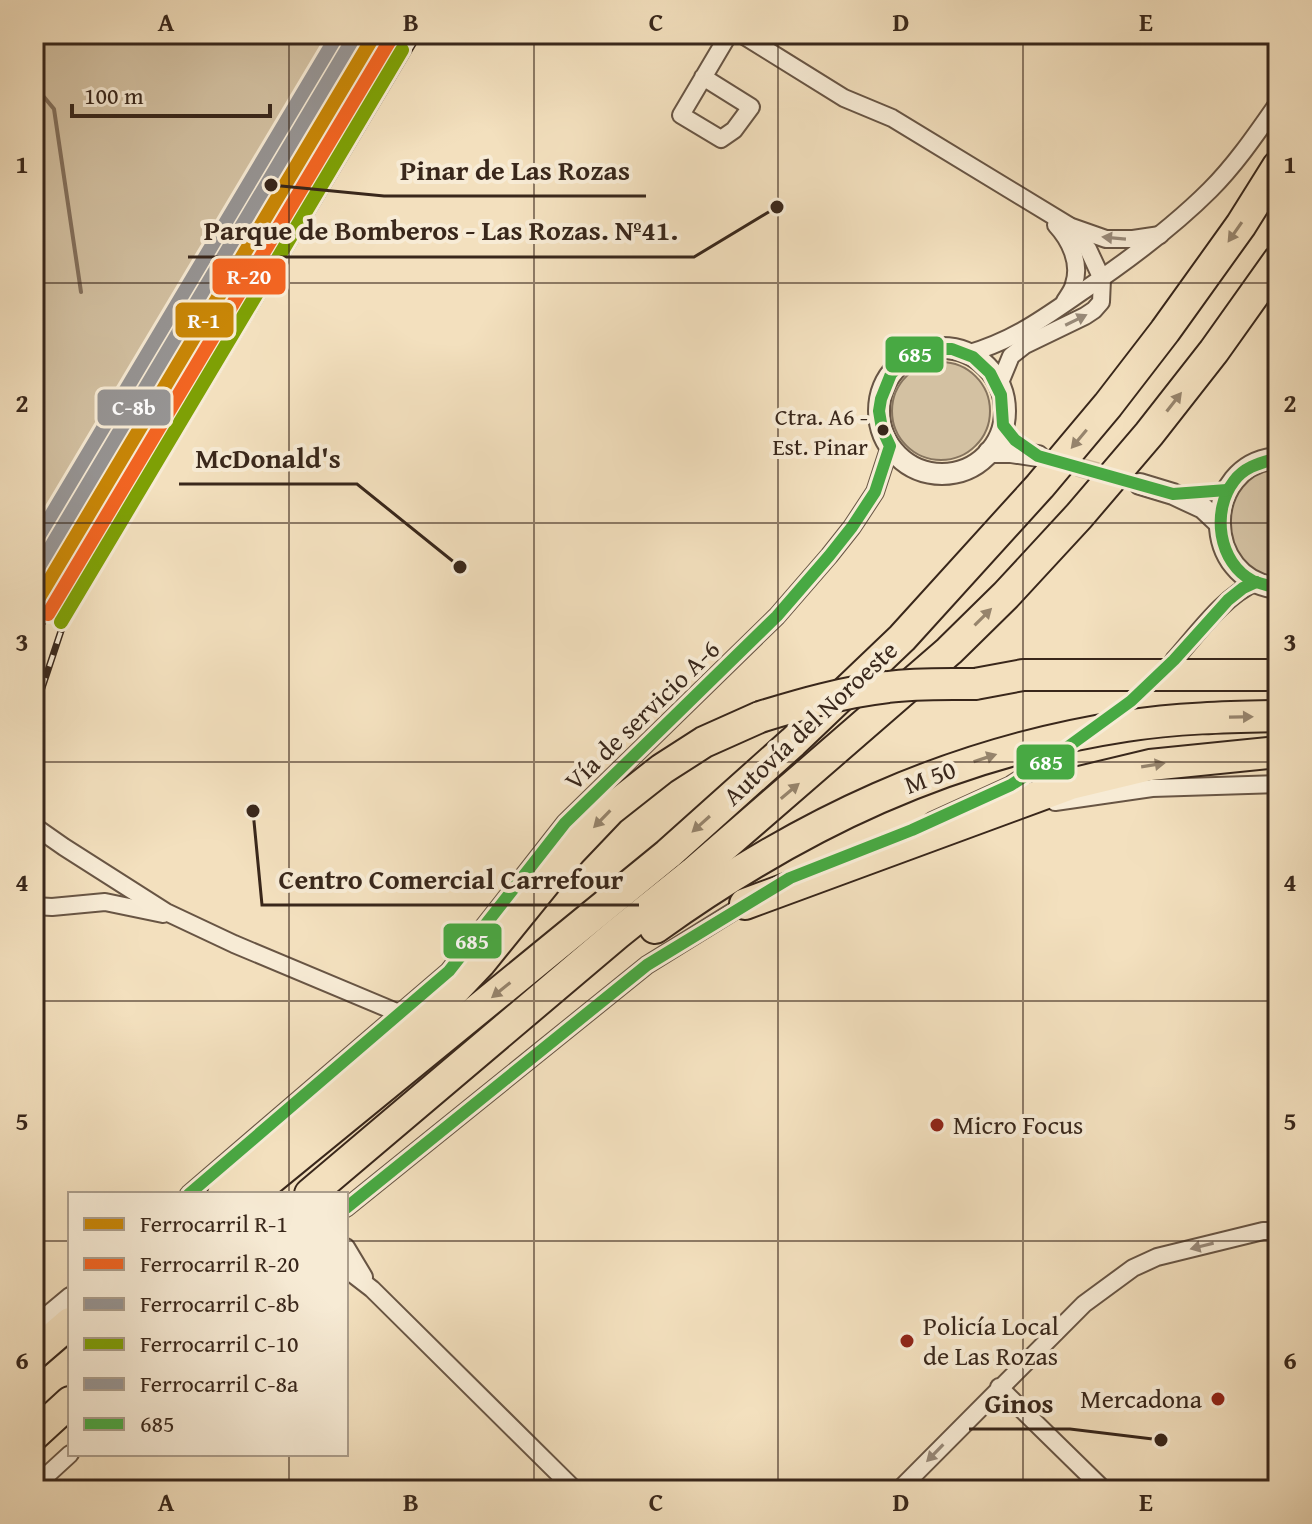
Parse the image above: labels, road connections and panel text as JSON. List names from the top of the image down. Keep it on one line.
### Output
{"streets":{"highway":["Autovía del Noroeste","M 50"],"street":["Vía de servicio A-6"]},"crossings":[["Autovía del Noroeste","M 50"]],"places":["Pinar de Las Rozas","Parque de Bomberos - Las Rozas. Nº41.","Ctra. A6 - Est. Pinar","McDonald's","Centro Comercial Carrefour","Micro Focus","Policía Local de Las Rozas","Mercadona","Ginos"],"lines":["rail line R-1","rail line C-8b","rail line C-8a","rail line R-20","rail line C-10","transit line 685"],"legend":["Ferrocarril R-1","Ferrocarril R-20","Ferrocarril C-8b","Ferrocarril C-10","Ferrocarril C-8a","685"],"scale_bar":"100 m","grid":{"columns":["A","B","C","D","E"],"rows":["1","2","3","4","5","6"]}}
